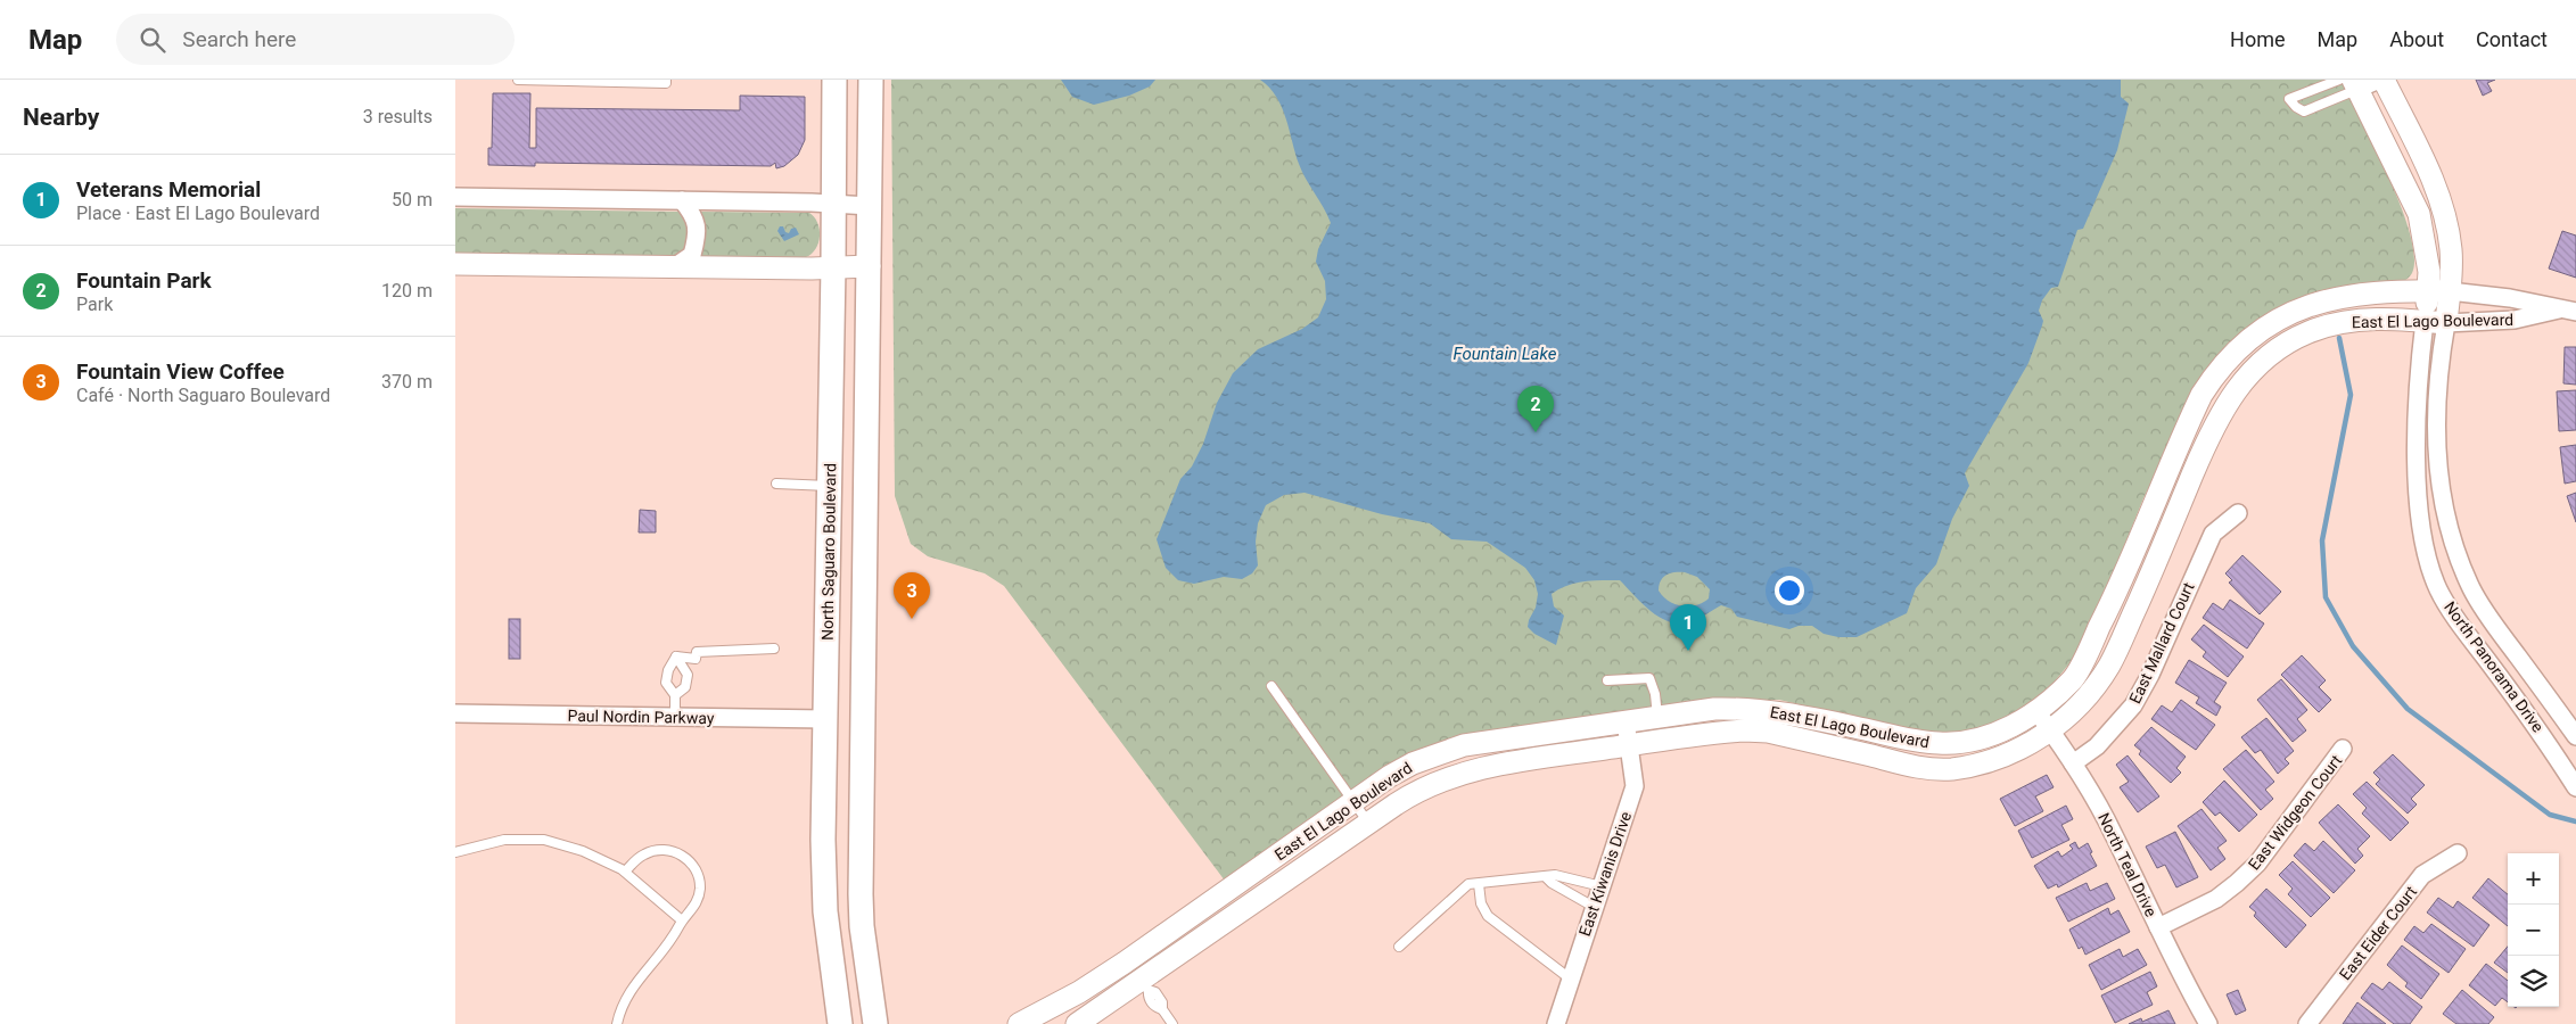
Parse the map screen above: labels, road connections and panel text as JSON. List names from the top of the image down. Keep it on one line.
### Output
{"streets":{"main road":["North Saguaro Boulevard"],"street":["East El Lago Boulevard","East Mallard Court","North Panorama Drive","Paul Nordin Parkway","East Widgeon Court","North Teal Drive","East Kiwanis Drive","East Eider Court"]},"crossings":[["East El Lago Boulevard","North Panorama Drive"],["East El Lago Boulevard","North Teal Drive"],["East El Lago Boulevard","East Kiwanis Drive"],["North Saguaro Boulevard","Paul Nordin Parkway"],["East Mallard Court","North Teal Drive"],["East Widgeon Court","North Teal Drive"]],"water":["Fountain Lake"],"page":{"header":"Map","search":"Search here","nav":["Home","Map","About","Contact"],"heading":["Nearby","3 results"],"list":[{"mark":"1","name":"Veterans Memorial","note":"Place · East El Lago Boulevard","value":"50 m"},{"mark":"2","name":"Fountain Park","note":"Park","value":"120 m"},{"mark":"3","name":"Fountain View Coffee","note":"Café · North Saguaro Boulevard","value":"370 m"}],"pins":["2","3","1"],"map_buttons":["+","−"]}}
